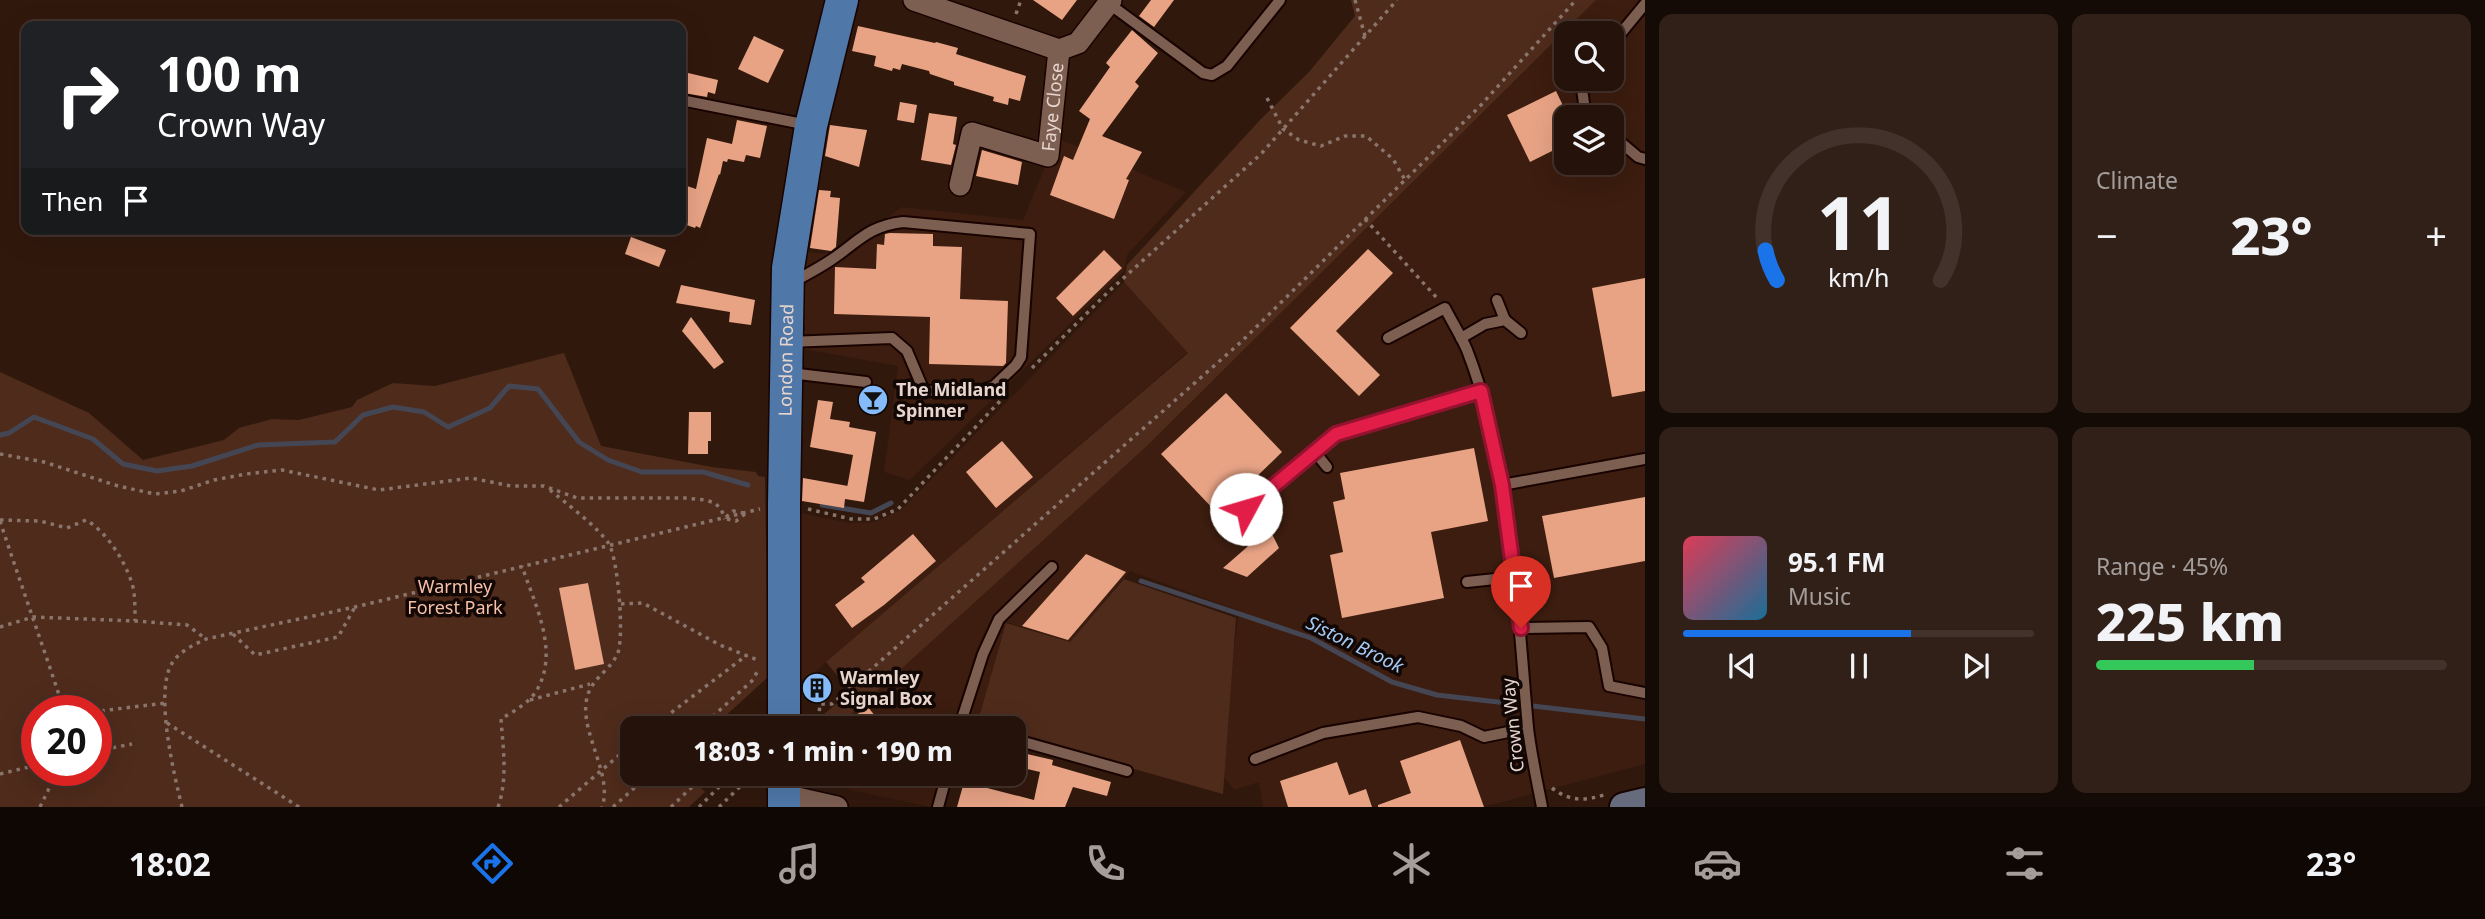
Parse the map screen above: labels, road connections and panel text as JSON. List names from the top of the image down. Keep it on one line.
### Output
{"streets":{"main road":["London Road"],"street":["Faye Close"],"lane":["Crown Way"]},"water":["Siston Brook"],"parks":["Warmley Forest Park"],"places":{"bar":["The Midland Spinner"],"building":["Warmley Signal Box"]},"page":{"tile":["Climate",["Range · 45%","225 km"]],"turn":["100 m","Crown Way"],"then":"Then","heat":["−","23°","+"],"song":["95.1 FM","Music"],"limit":"20","trip":"18:03 · 1 min · 190 m","tabs":["18:02","23°"],"gauge":["11","km/h"]}}
